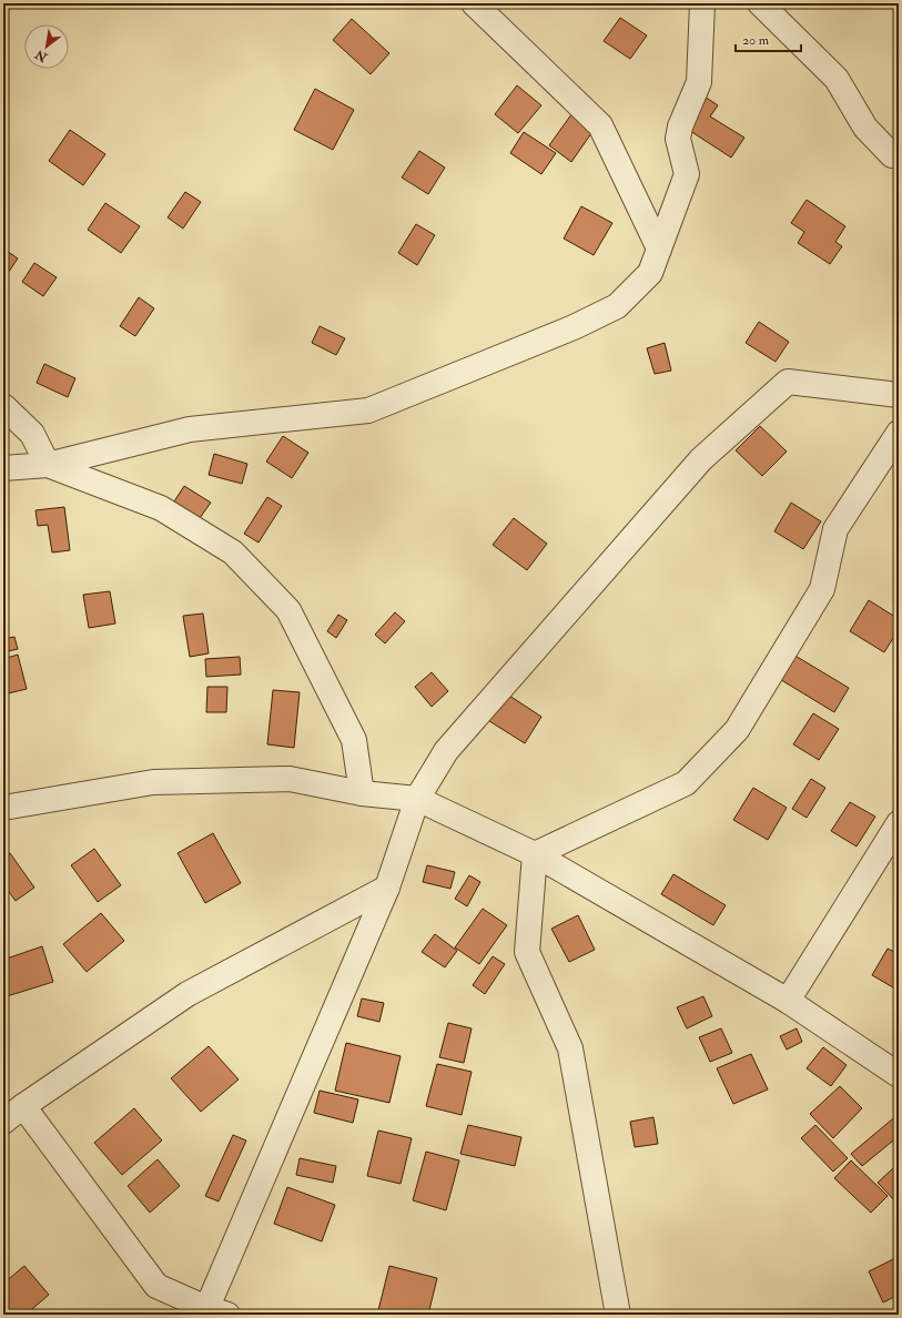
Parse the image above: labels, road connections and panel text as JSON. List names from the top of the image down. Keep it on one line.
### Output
{"scale_bar":"20 m","north":"bottom left"}
